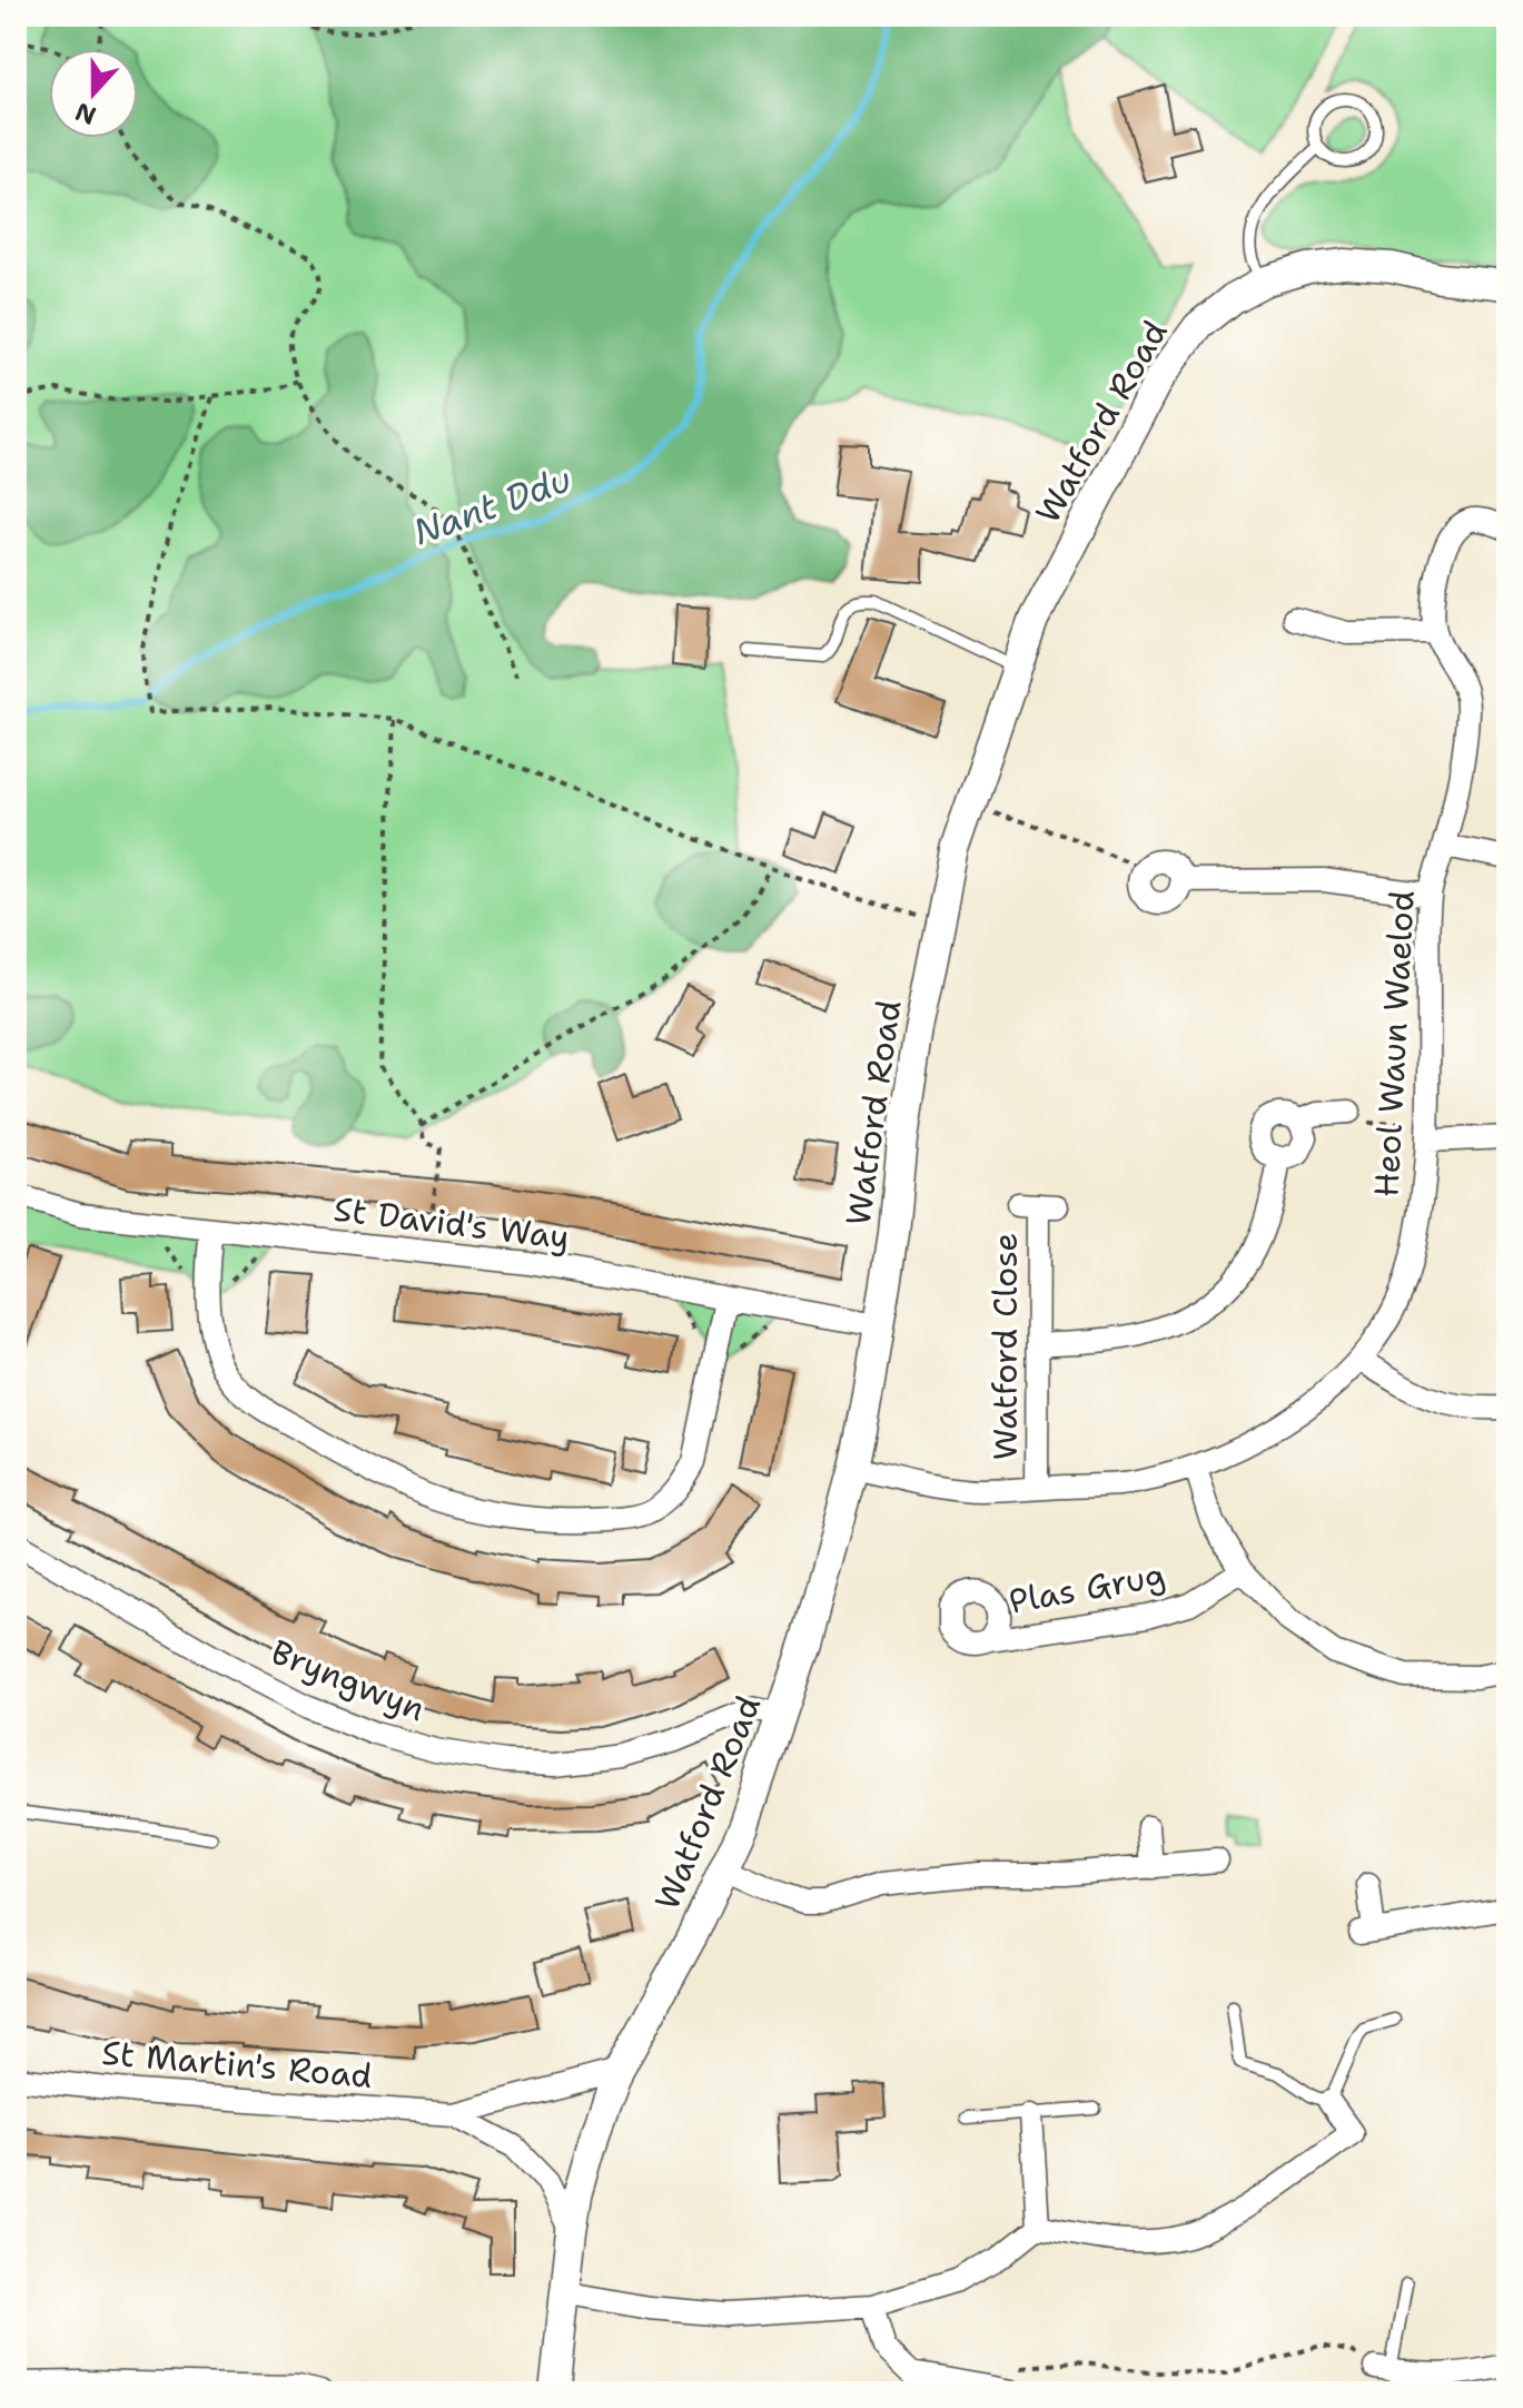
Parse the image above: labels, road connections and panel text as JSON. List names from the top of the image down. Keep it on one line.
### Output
{"streets":{"street":["Watford Road","Heol Waun Waelod","St David's Way","Watford Close","Plas Grug","Bryngwyn","St Martin's Road"]},"crossings":[["Watford Road","Heol Waun Waelod"],["Watford Road","St David's Way"],["Watford Road","Bryngwyn"],["Watford Road","St Martin's Road"],["Heol Waun Waelod","Watford Close"]],"water":["Nant Ddu"],"north":"bottom"}
